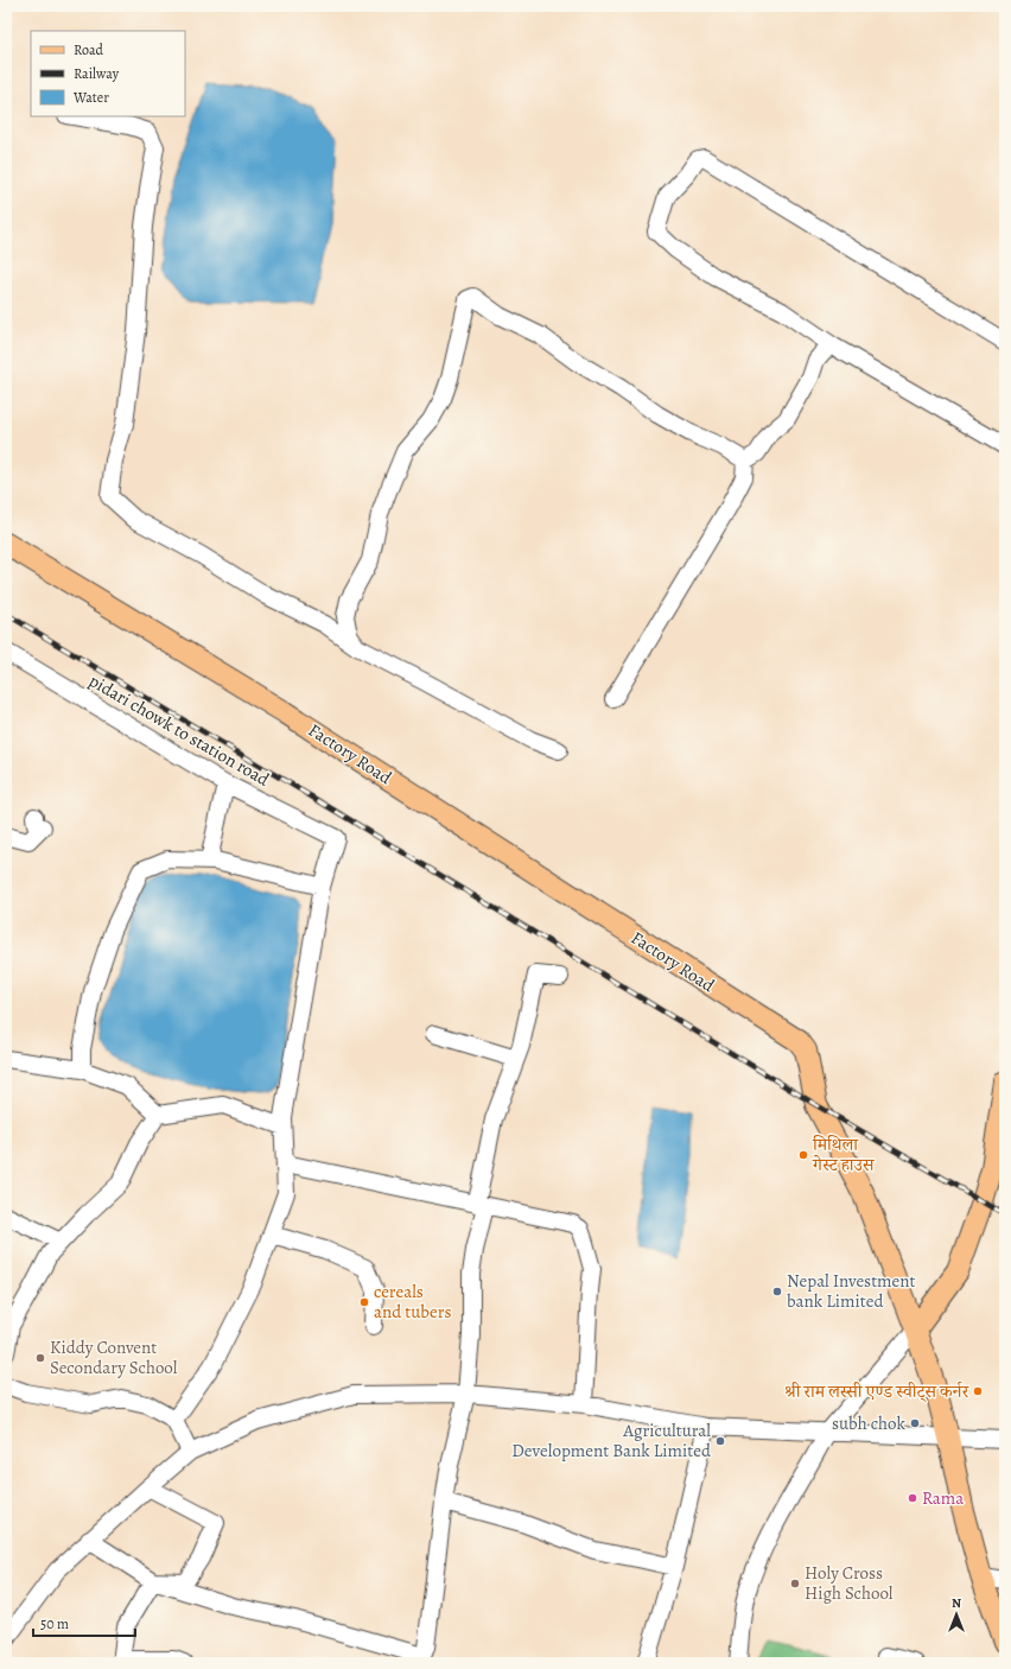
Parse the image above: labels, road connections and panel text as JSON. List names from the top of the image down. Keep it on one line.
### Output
{"streets":{"main road":["Factory Road"],"street":["pidari chowk to station road"]},"places":["मिथिला गेस्ट हाउस","Nepal Investment bank Limited","cereals and tubers","Kiddy Convent Secondary School","श्री राम लस्सी एण्ड स्वीट्स कर्नर","subh chok","Agricultural Development Bank Limited","Rama","Holy Cross High School"],"legend":["Road","Railway","Water"],"scale_bar":"50 m","north":"top"}
